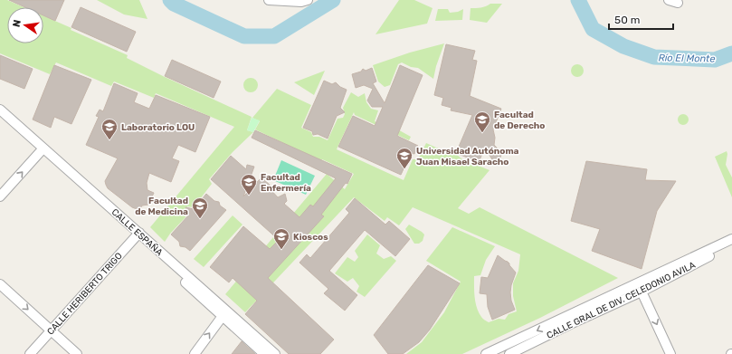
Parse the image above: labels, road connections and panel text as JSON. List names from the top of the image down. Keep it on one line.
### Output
{"streets":{"street":["CALLE ESPAÑA","CALLE HERIBERTO TRIGO","CALLE GRAL DE DIV. CELEDONIO AVILA"]},"crossings":[["CALLE ESPAÑA","CALLE HERIBERTO TRIGO"]],"water":["Río El Monte"],"places":{"school or university":["Facultad de Derecho","Laboratorio LOU","Universidad Autónoma Juan Misael Saracho","Facultad Enfermería","Facultad de Medicina","Kioscos"]},"scale_bar":"50 m","north":"left"}
